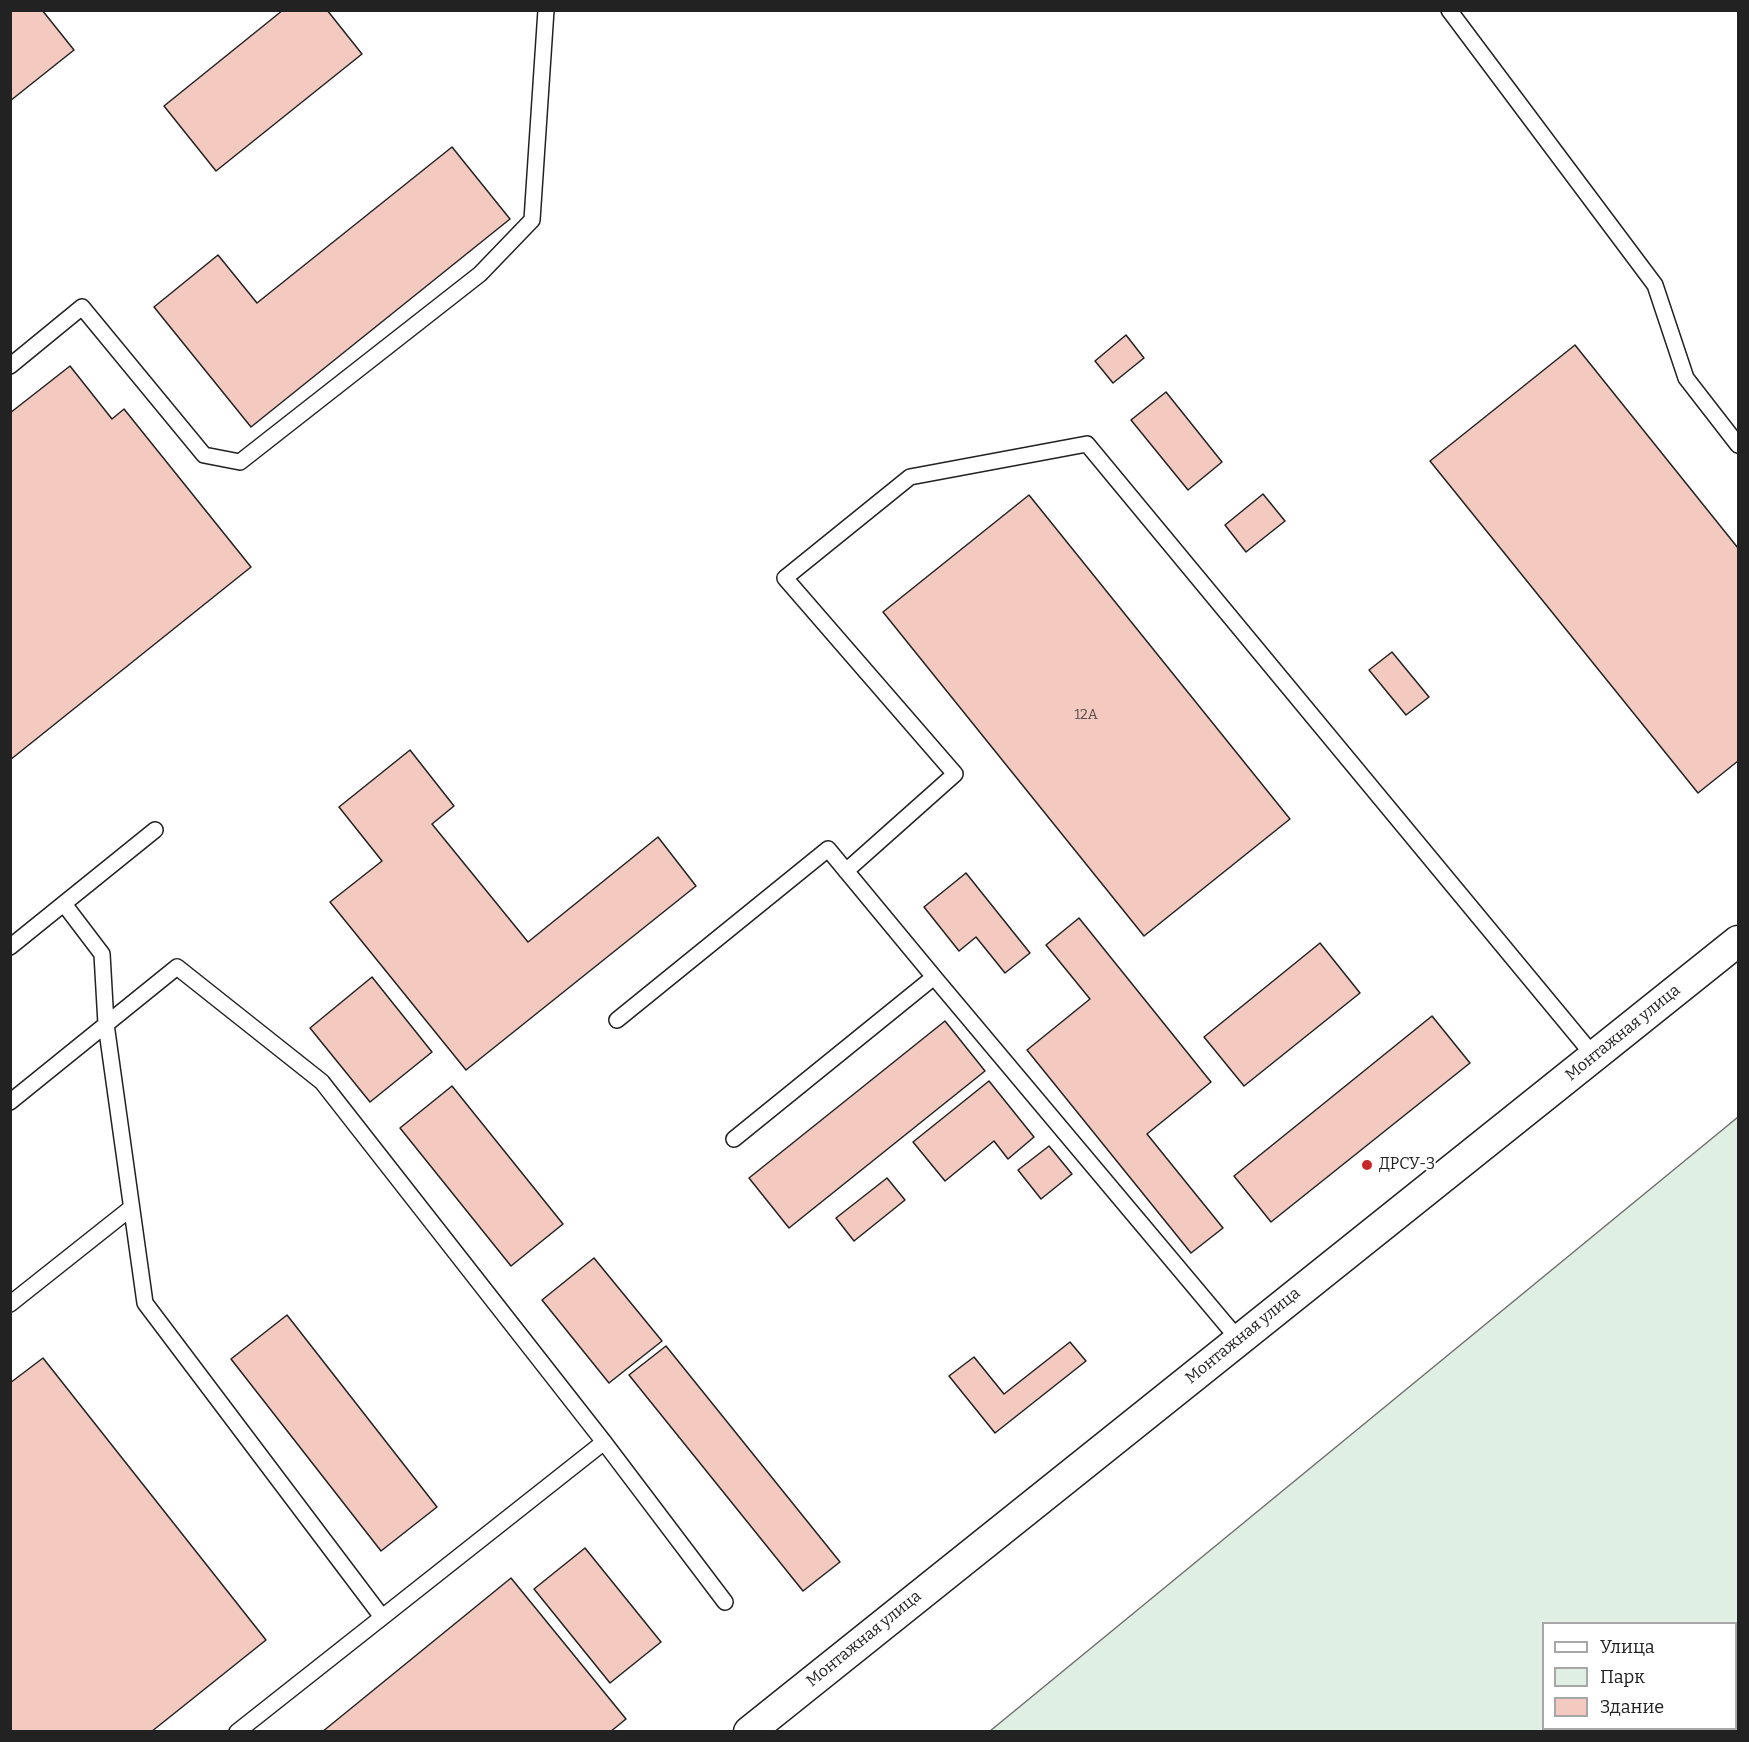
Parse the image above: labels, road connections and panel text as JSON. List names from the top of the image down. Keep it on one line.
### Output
{"streets":{"street":["Монтажная улица"]},"places":["ДРСУ-3"],"house_numbers":["12А"],"legend":["Улица","Парк","Здание"]}
